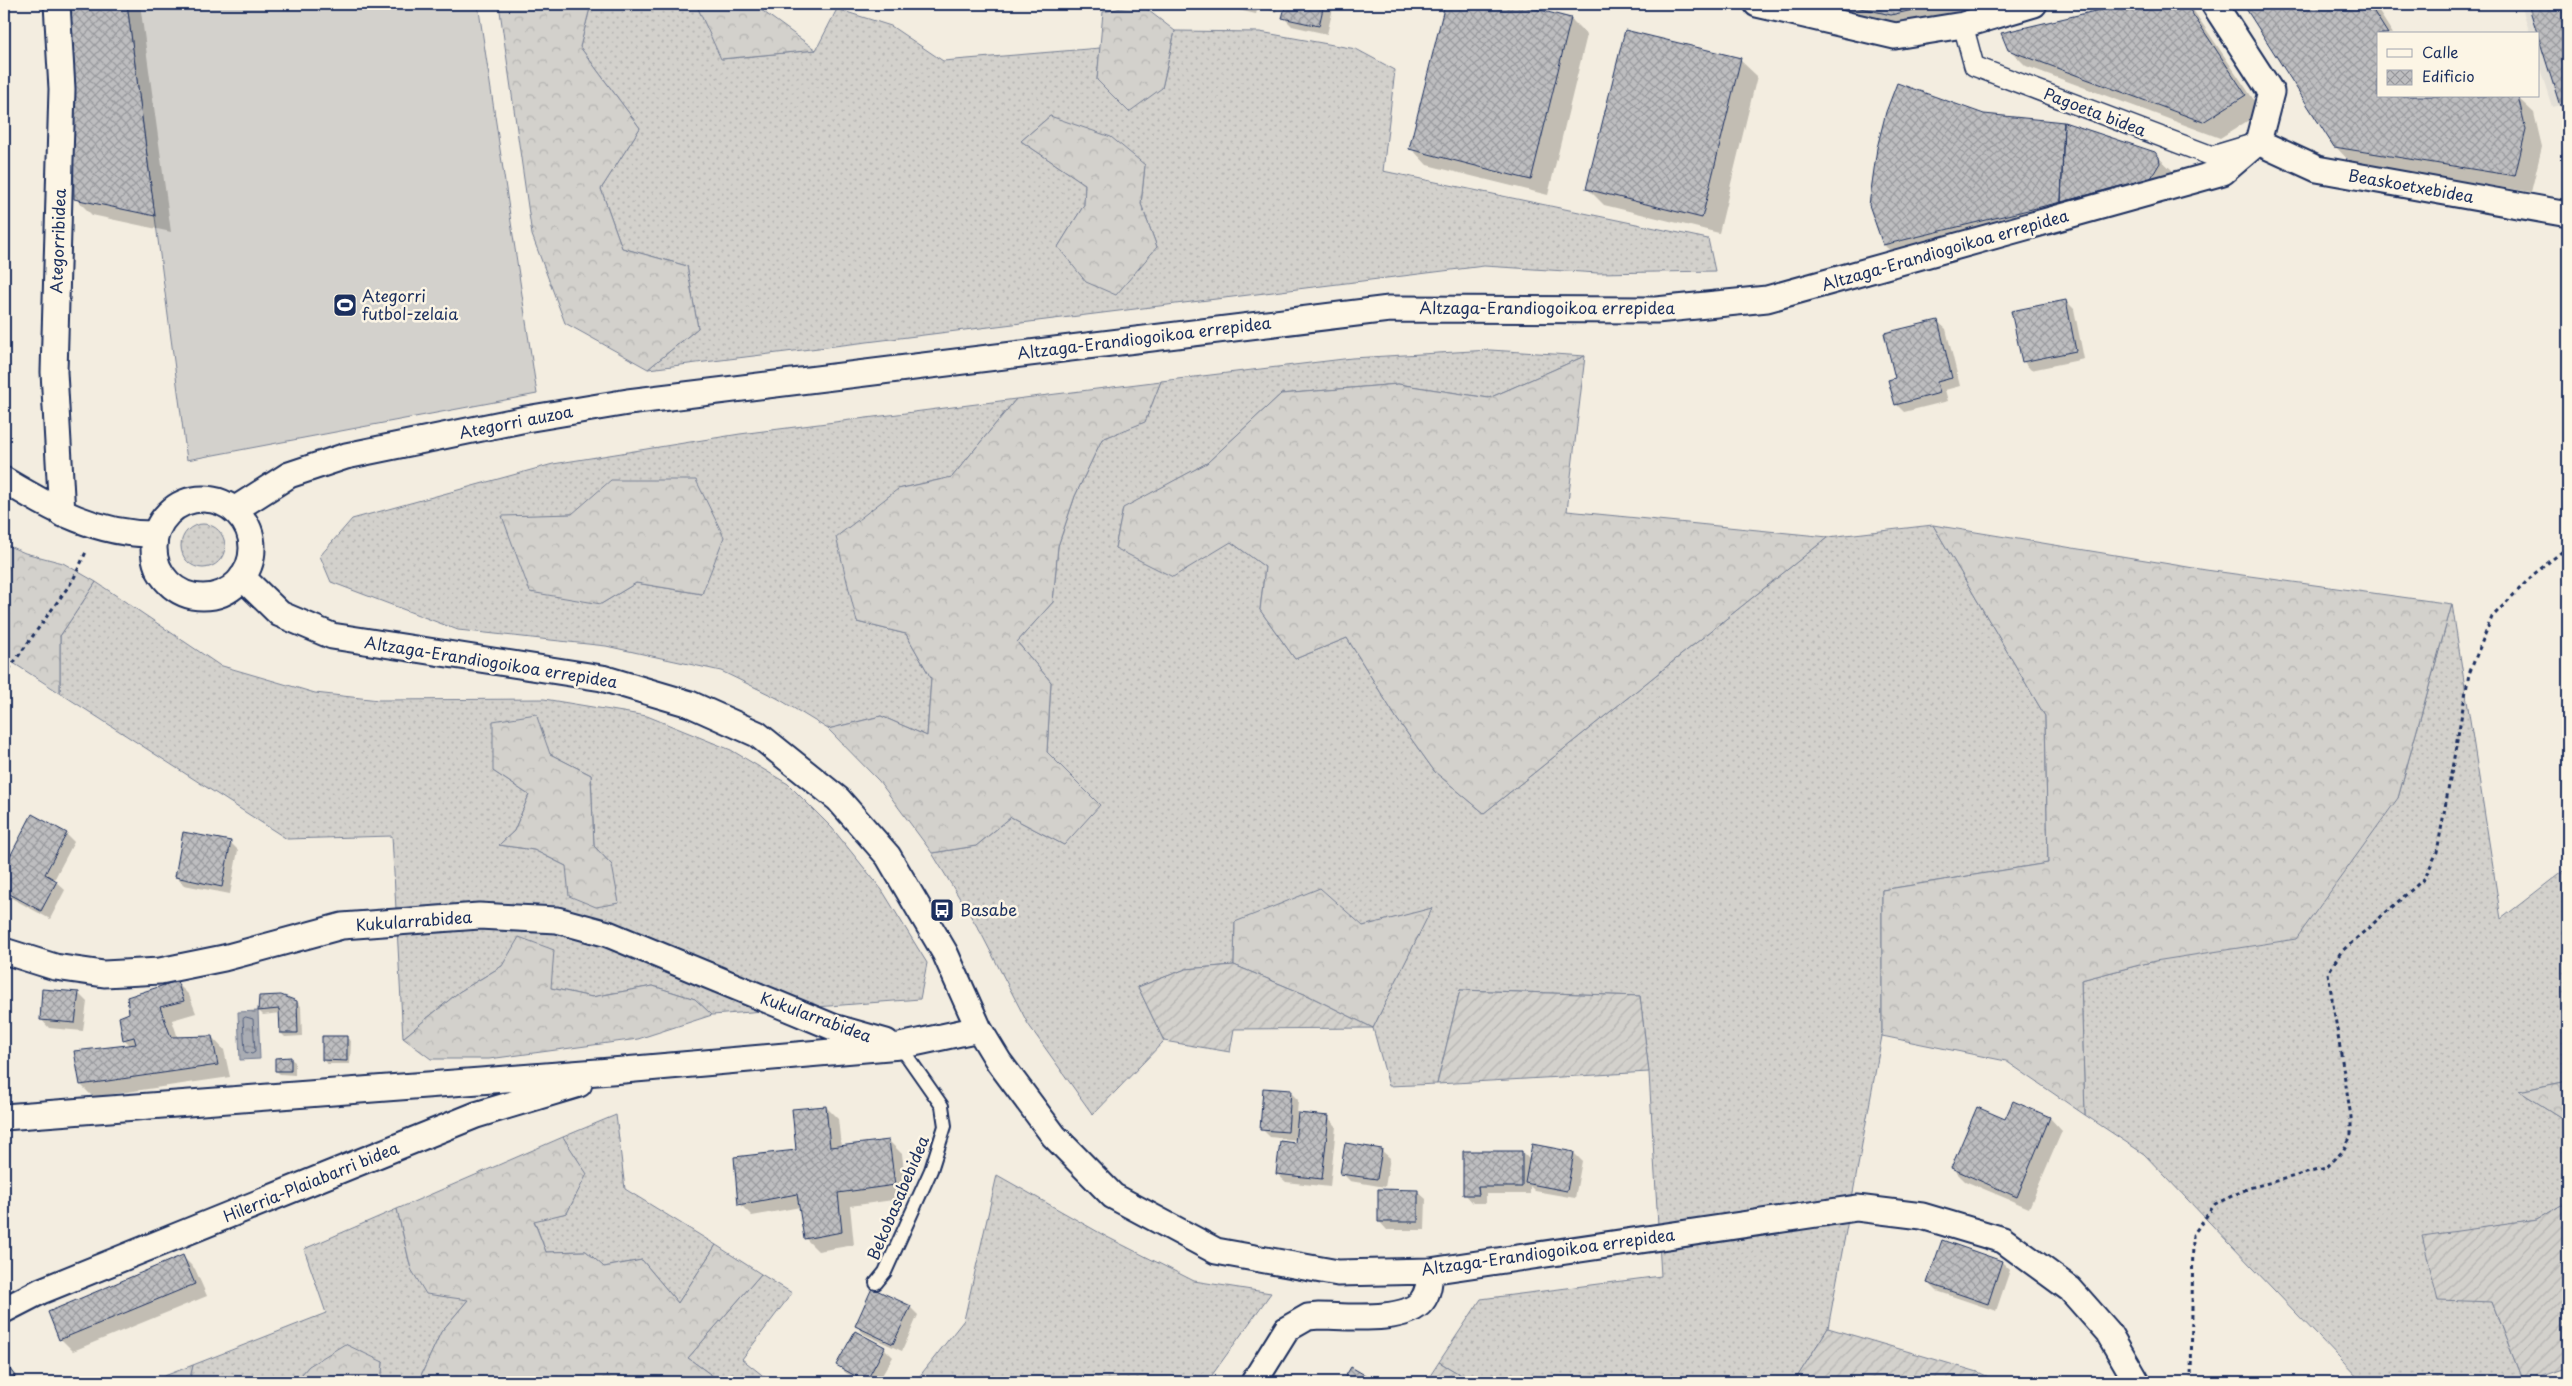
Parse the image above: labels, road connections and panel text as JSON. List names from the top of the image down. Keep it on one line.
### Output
{"streets":{"street":["Pagoeta bidea","Beaskoetxebidea","Ategorribidea","Altzaga-Erandiogoikoa errepidea","Ategorri auzoa","Kukularrabidea","Hilerria-Plaiabarri bidea"],"lane":["Bekobasabebidea"]},"crossings":[["Pagoeta bidea","Beaskoetxebidea"],["Pagoeta bidea","Altzaga-Erandiogoikoa errepidea"],["Beaskoetxebidea","Altzaga-Erandiogoikoa errepidea"],["Altzaga-Erandiogoikoa errepidea","Ategorri auzoa"],["Kukularrabidea","Hilerria-Plaiabarri bidea"],["Kukularrabidea","Bekobasabebidea"]],"places":{"sports":["Ategorri futbol-zelaia"],"bus stop":["Basabe"]},"legend":["Calle","Edificio"]}
